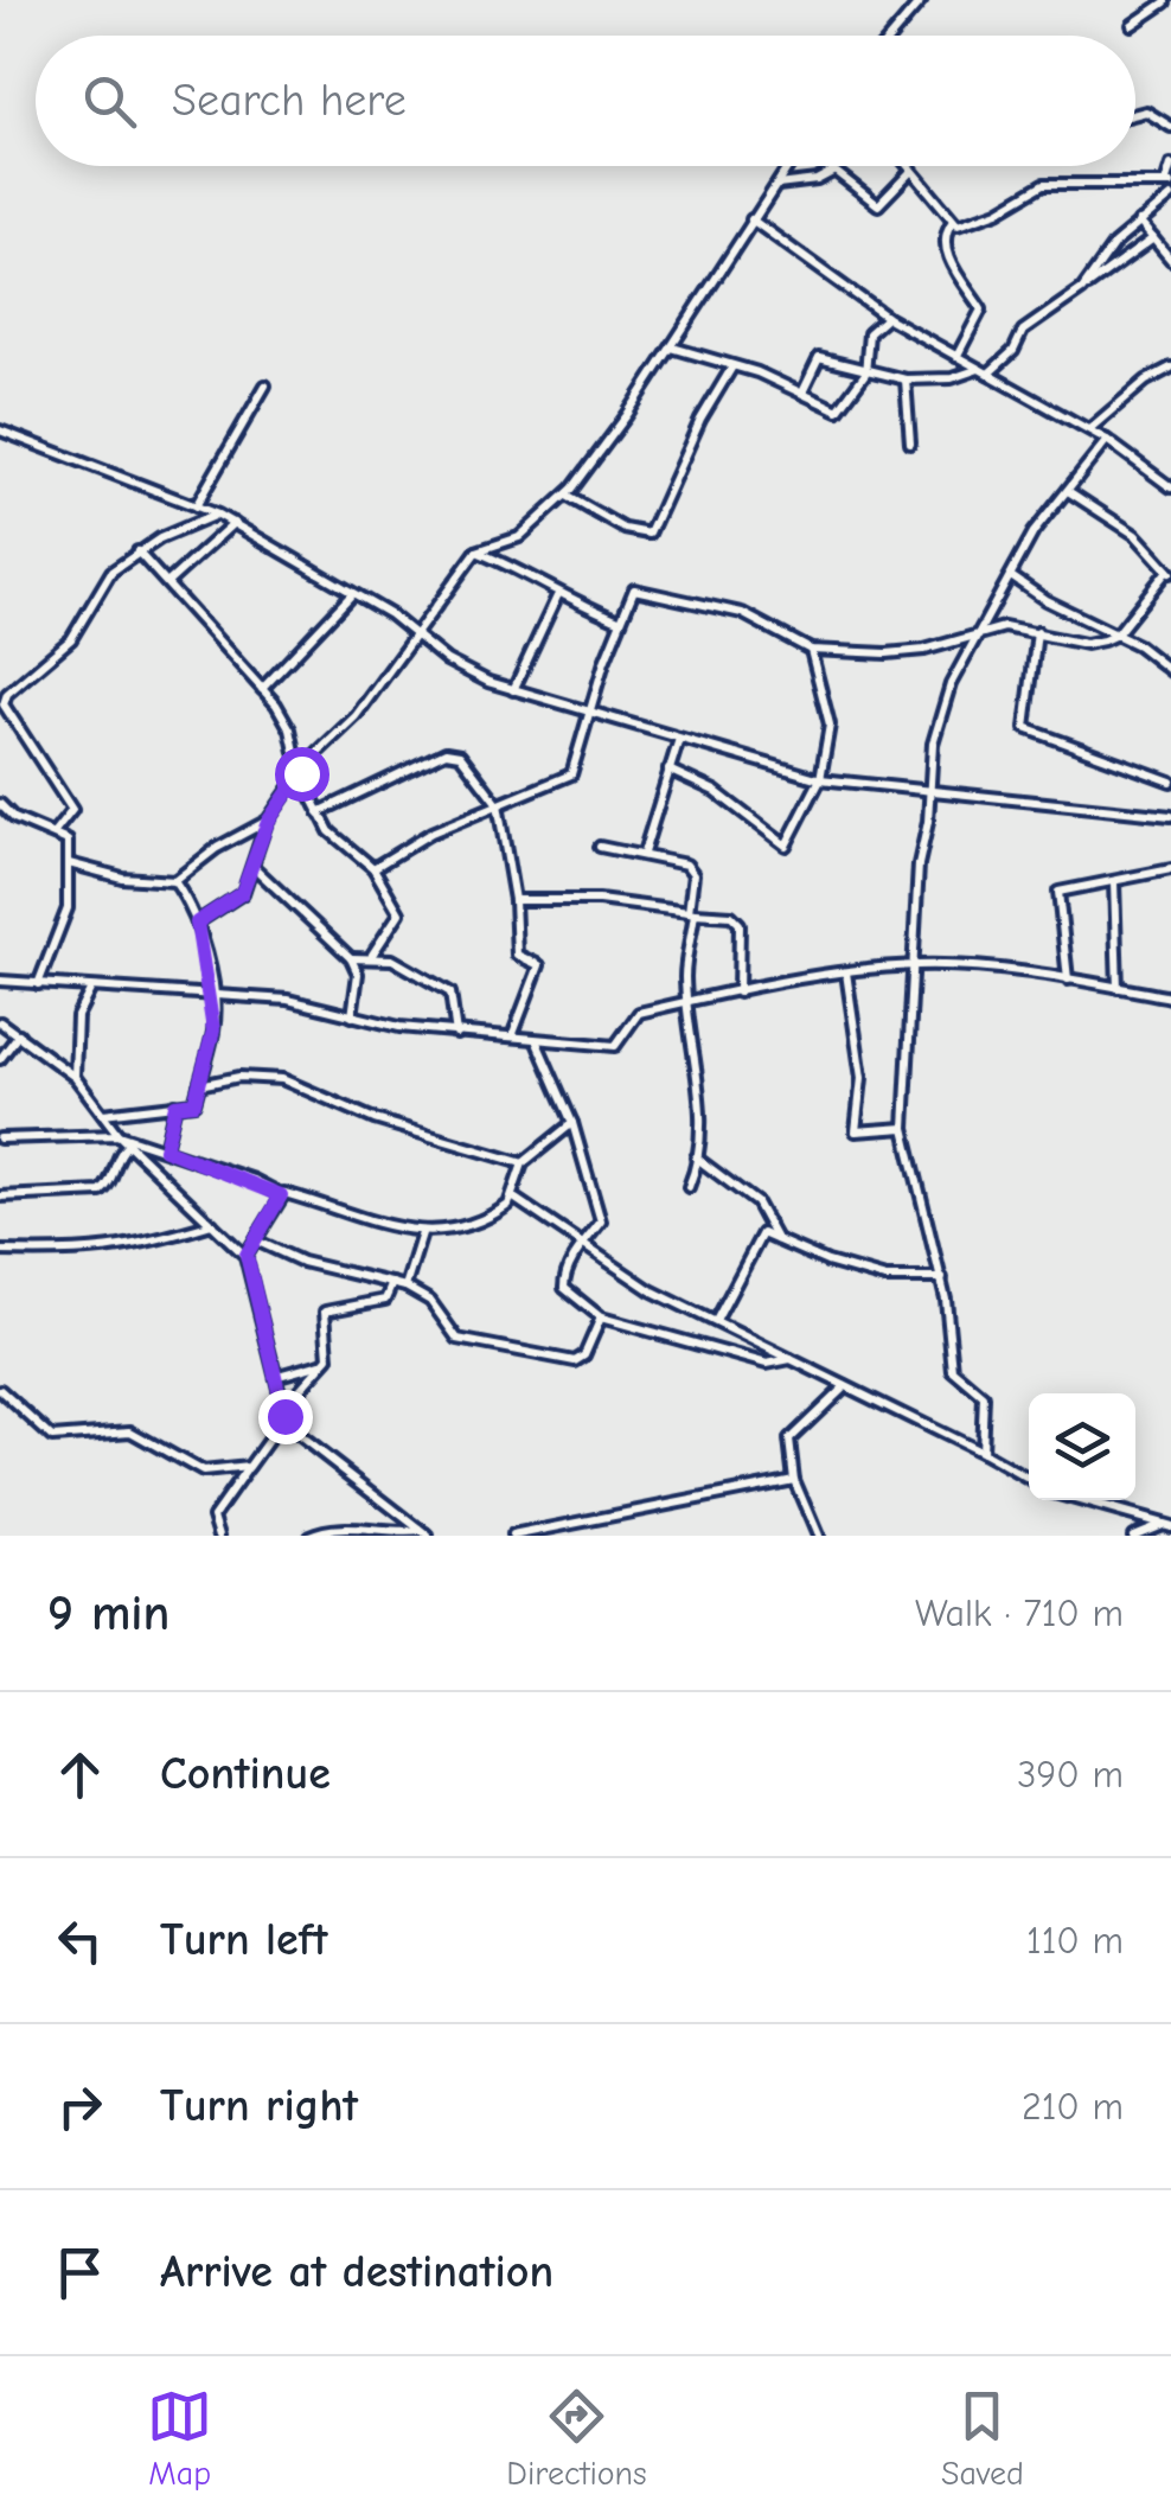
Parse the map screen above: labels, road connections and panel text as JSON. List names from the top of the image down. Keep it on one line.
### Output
{"page":{"search":"Search here","heading":["9 min","Walk · 710 m"],"list":[["Continue","390 m"],["Turn left","110 m"],["Turn right","210 m"],"Arrive at destination"],"nav":["Map","Directions","Saved"]}}
